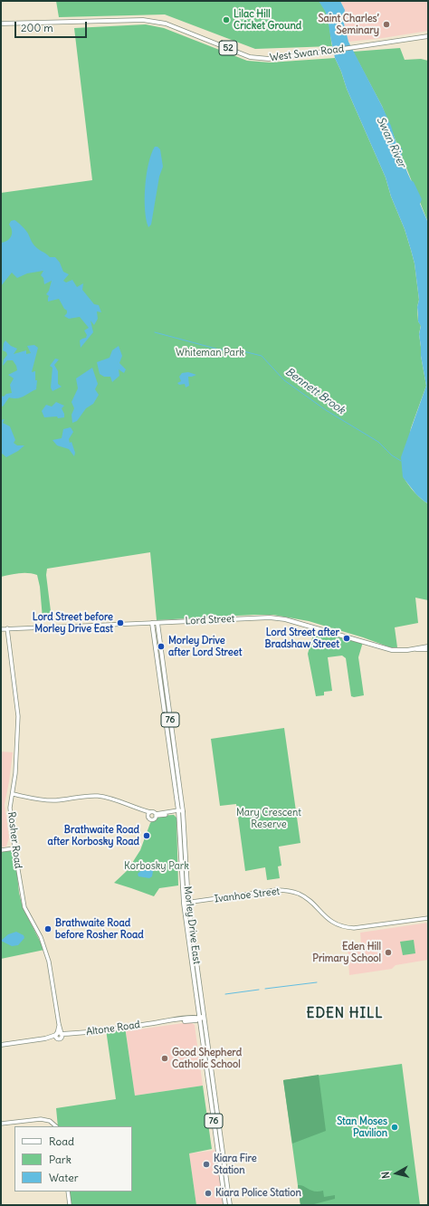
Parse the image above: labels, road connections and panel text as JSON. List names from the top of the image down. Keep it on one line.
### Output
{"streets":{"main road":["52","West Swan Road","Lord Street","76","Morley Drive East","Altone Road"],"street":["Rosher Road","Ivanhoe Street"]},"crossings":[["Lord Street","Rosher Road"],["Lord Street","Morley Drive East"],["Rosher Road","Altone Road"],["Ivanhoe Street","Morley Drive East"],["Morley Drive East","Altone Road"]],"districts":["EDEN HILL"],"water":["Swan River","Bennett Brook"],"parks":["Whiteman Park","Mary Crescent Reserve","Korbosky Park"],"places":["Lilac Hill Cricket Ground","Saint Charles’ Seminary","Lord Street before Morley Drive East","Lord Street after Bradshaw Street","Morley Drive after Lord Street","Brathwaite Road after Korbosky Road","Brathwaite Road before Rosher Road","Eden Hill Primary School","Good Shepherd Catholic School","Stan Moses Pavilion","Kiara Fire Station","Kiara Police Station"],"legend":["Road","Park","Water"],"scale_bar":"200 m","north":"left"}
